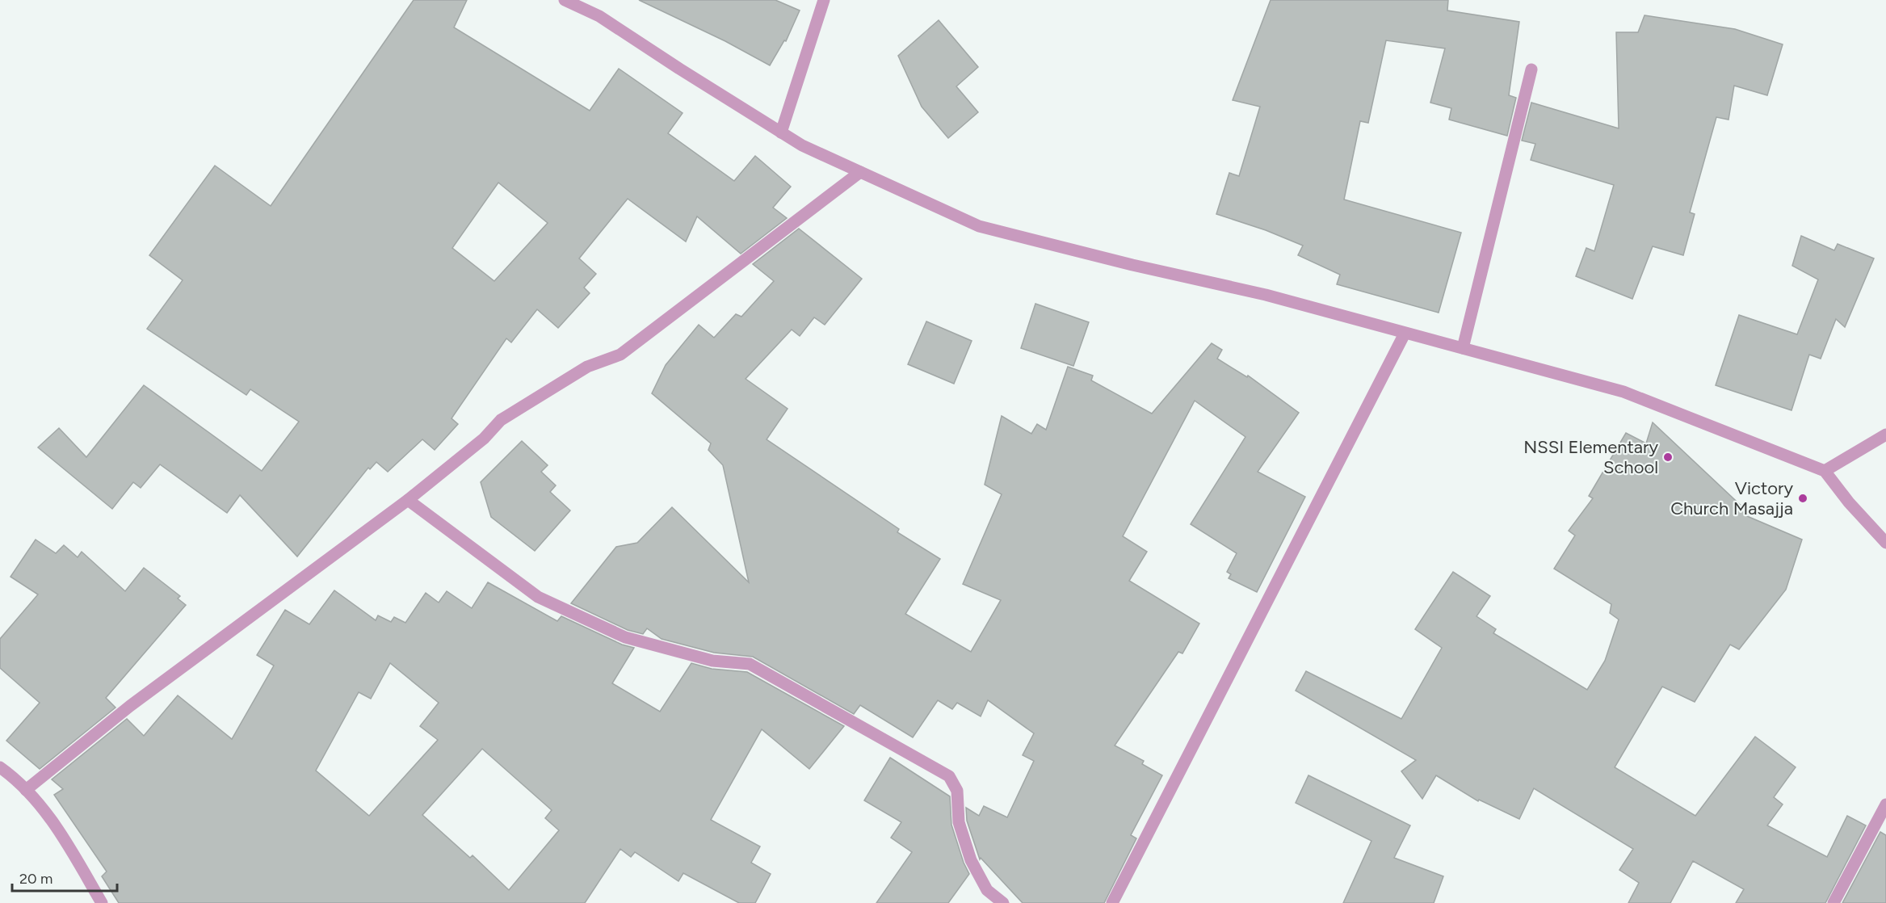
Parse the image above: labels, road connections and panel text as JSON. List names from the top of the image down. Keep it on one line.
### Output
{"places":["NSSI Elementary School","Victory Church Masajja"],"scale_bar":"20 m"}
